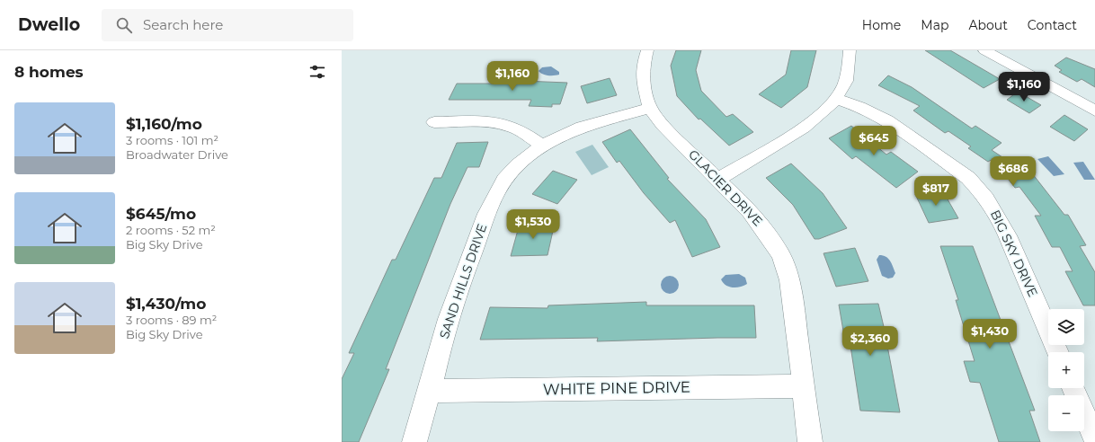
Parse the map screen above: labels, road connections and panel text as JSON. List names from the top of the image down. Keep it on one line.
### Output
{"streets":{"street":["GLACIER DRIVE","BIG SKY DRIVE","SAND HILLS DRIVE","WHITE PINE DRIVE"]},"crossings":[["GLACIER DRIVE","SAND HILLS DRIVE"],["GLACIER DRIVE","WHITE PINE DRIVE"],["SAND HILLS DRIVE","WHITE PINE DRIVE"]],"page":{"header":"Dwello","search":"Search here","nav":["Home","Map","About","Contact"],"heading":"8 homes","price":["$1,160","$1,160","$645","$686","$817","$1,530","$1,430","$2,360"],"list":[{"name":"$1,160/mo","note":"3 rooms · 101 m² · Broadwater Drive"},{"name":"$645/mo","note":"2 rooms · 52 m² · Big Sky Drive"},{"name":"$1,430/mo","note":"3 rooms · 89 m² · Big Sky Drive"}],"map_buttons":["+","−"]}}
